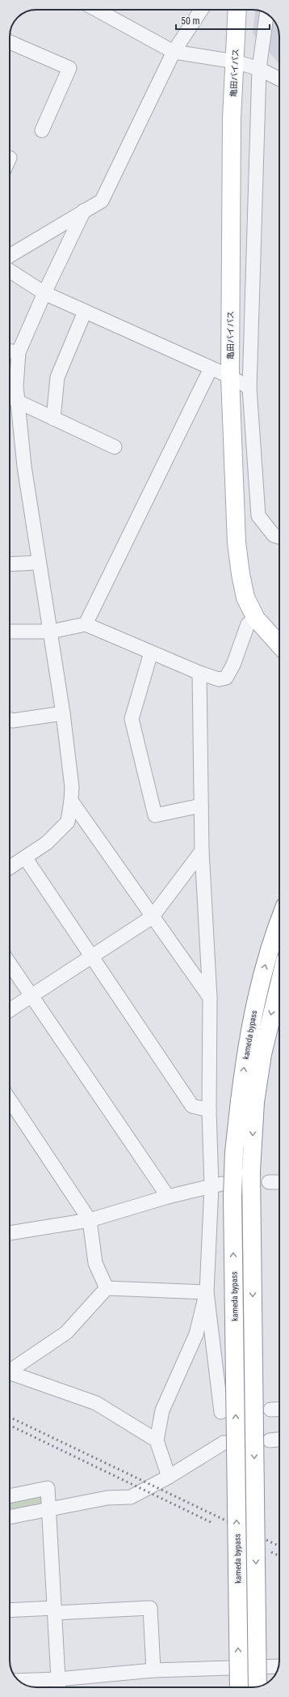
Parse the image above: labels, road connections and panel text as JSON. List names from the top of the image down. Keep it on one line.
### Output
{"streets":{"main road":["亀田バイパス","kameda bypass"]},"scale_bar":"50 m"}
